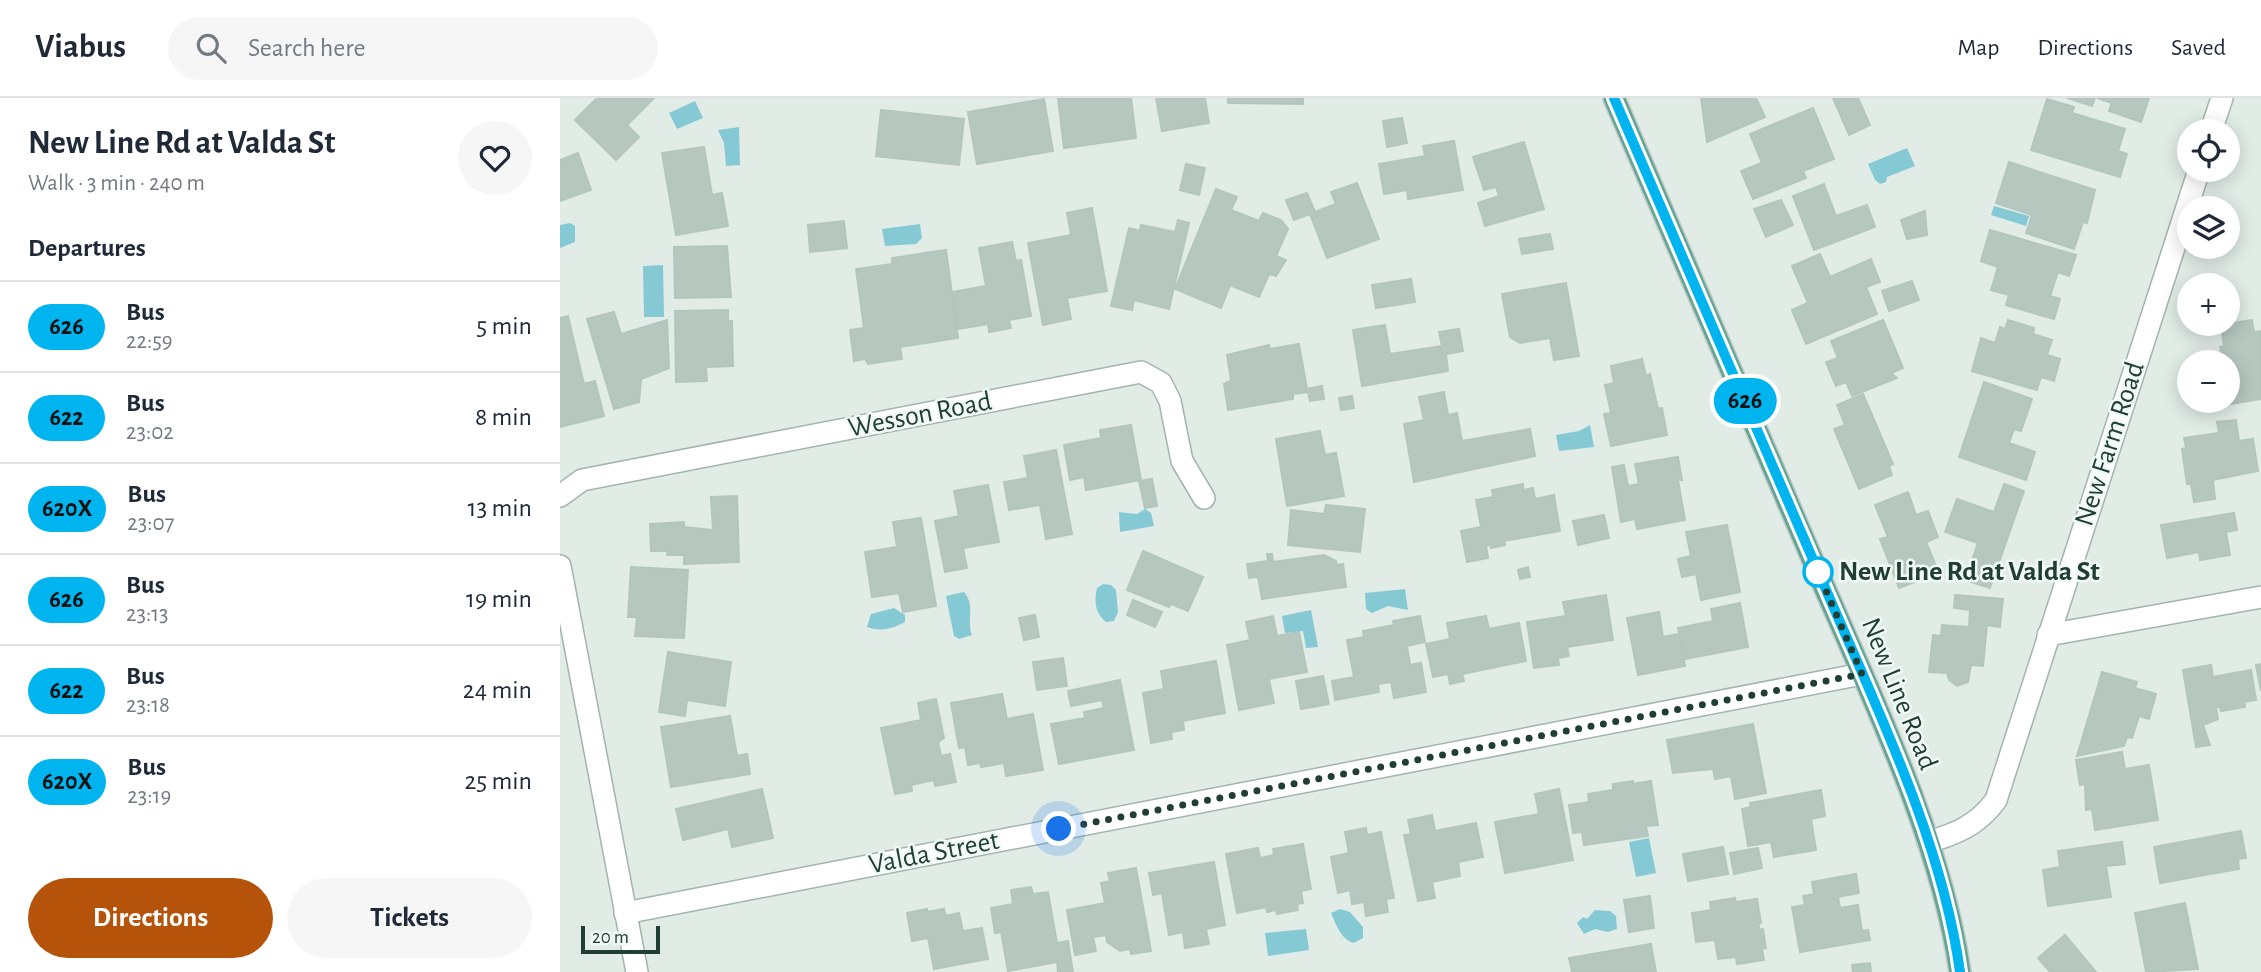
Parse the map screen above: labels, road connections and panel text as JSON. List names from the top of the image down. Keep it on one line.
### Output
{"streets":{"main road":["New Line Road"],"street":["Wesson Road","New Farm Road","Valda Street"]},"crossings":[["New Farm Road","New Line Road"],["New Line Road","Valda Street"]],"places":["New Line Rd at Valda St"],"lines":["bus line 626"],"scale_bar":"20 m","page":{"header":"Viabus","search":"Search here","nav":["Map","Directions","Saved"],"heading":[["New Line Rd at Valda St","Walk · 3 min · 240 m"],"Departures"],"on_map":"626","map_buttons":["+","−"],"list":[{"mark":"626","name":"Bus","note":"22:59","value":"5 min"},{"mark":"622","name":"Bus","note":"23:02","value":"8 min"},{"mark":"620X","name":"Bus","note":"23:07","value":"13 min"},{"mark":"626","name":"Bus","note":"23:13","value":"19 min"},{"mark":"622","name":"Bus","note":"23:18","value":"24 min"},{"mark":"620X","name":"Bus","note":"23:19","value":"25 min"}],"buttons":["Directions","Tickets"],"scale":"20 m"}}
